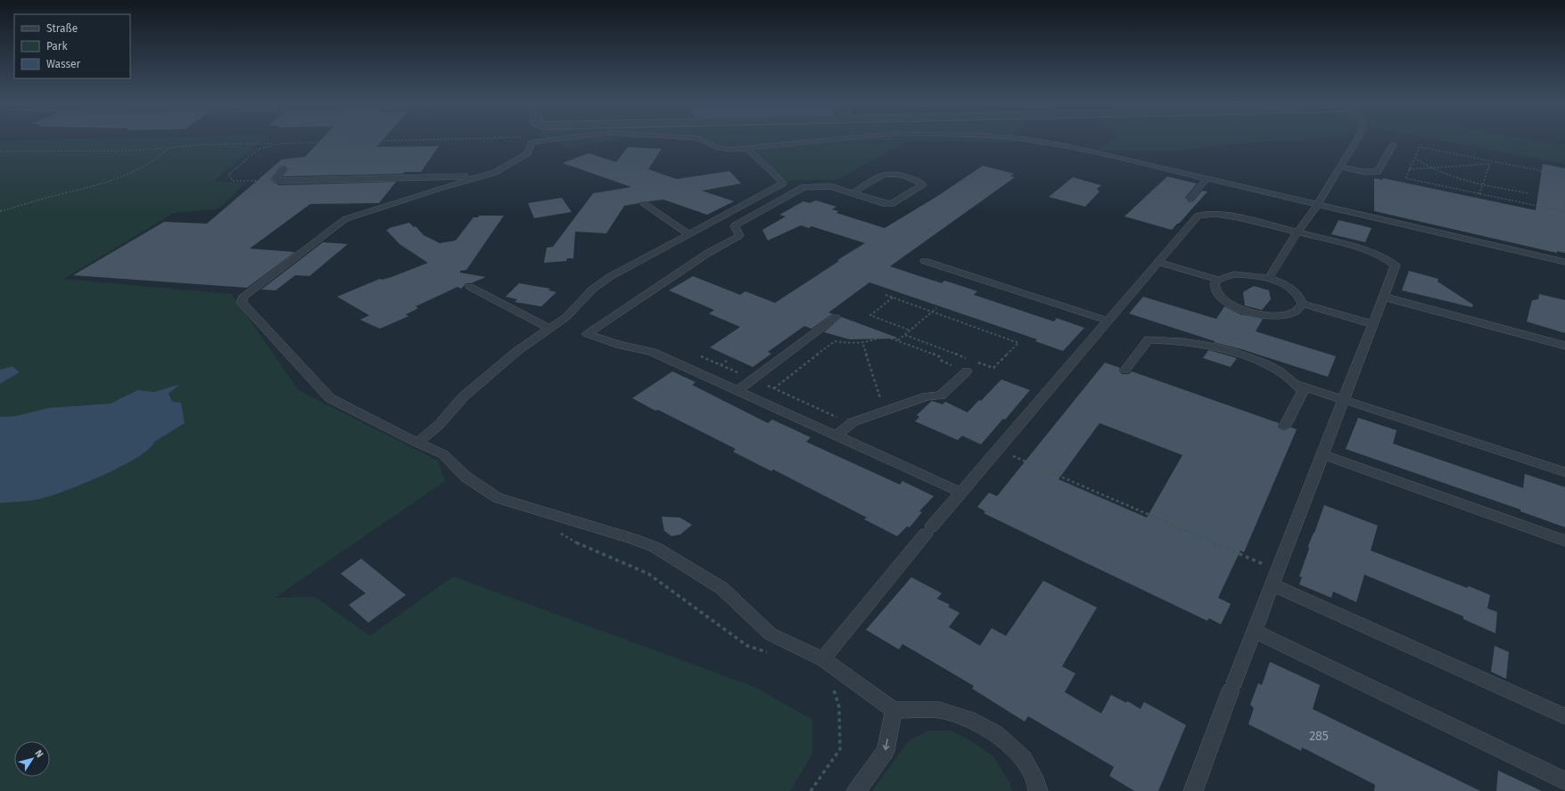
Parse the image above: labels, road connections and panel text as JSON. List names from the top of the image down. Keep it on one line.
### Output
{"house_numbers":["285"],"legend":["Straße","Park","Wasser"],"north":"top right"}
